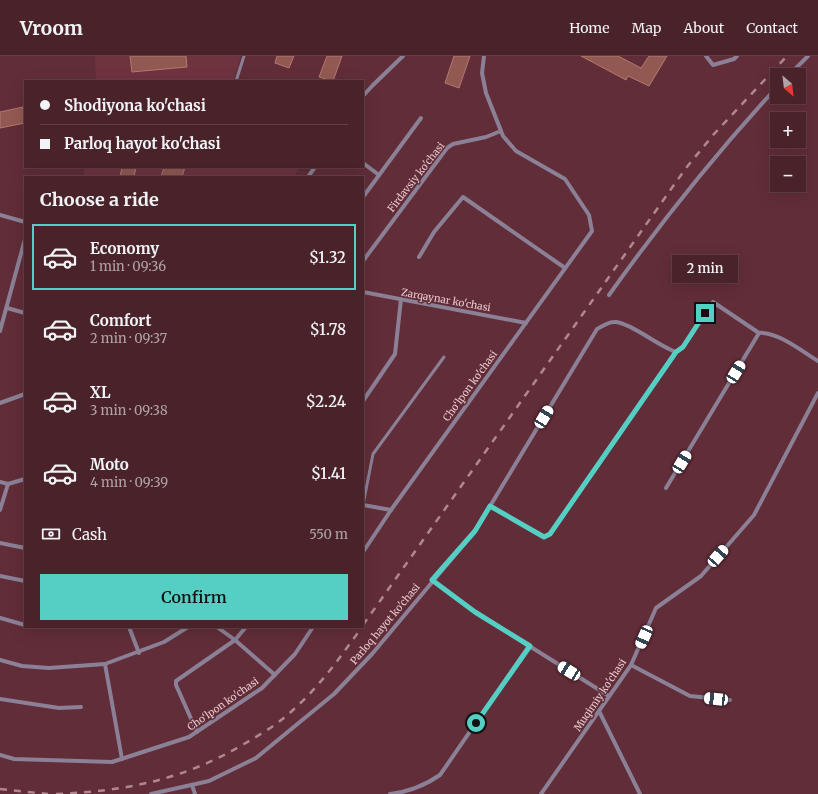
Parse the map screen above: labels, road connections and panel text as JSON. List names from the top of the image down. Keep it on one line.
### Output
{"streets":{"street":["Firdavsiy ko'chasi","Zarqaynar ko'chasi","Cho‘lpon ko'chasi","Parloq hayot ko'chasi","Muqimiy ko'chasi"]},"crossings":[["Firdavsiy ko'chasi","Cho‘lpon ko'chasi"],["Zarqaynar ko'chasi","Cho‘lpon ko'chasi"]],"north":"bottom right","page":{"header":"Vroom","nav":["Home","Map","About","Contact"],"map_buttons":["+","−"],"banner":["Shodiyona ko'chasi","Parloq hayot ko'chasi"],"heading":"Choose a ride","list":[{"name":"Economy","note":"1 min · 09:36","value":"$1.32"},{"name":"Comfort","note":"2 min · 09:37","value":"$1.78"},{"name":"XL","note":"3 min · 09:38","value":"$2.24"},{"name":"Moto","note":"4 min · 09:39","value":"$1.41"}],"bubble":"2 min","pay":["Cash","550 m"],"buttons":"Confirm"}}
